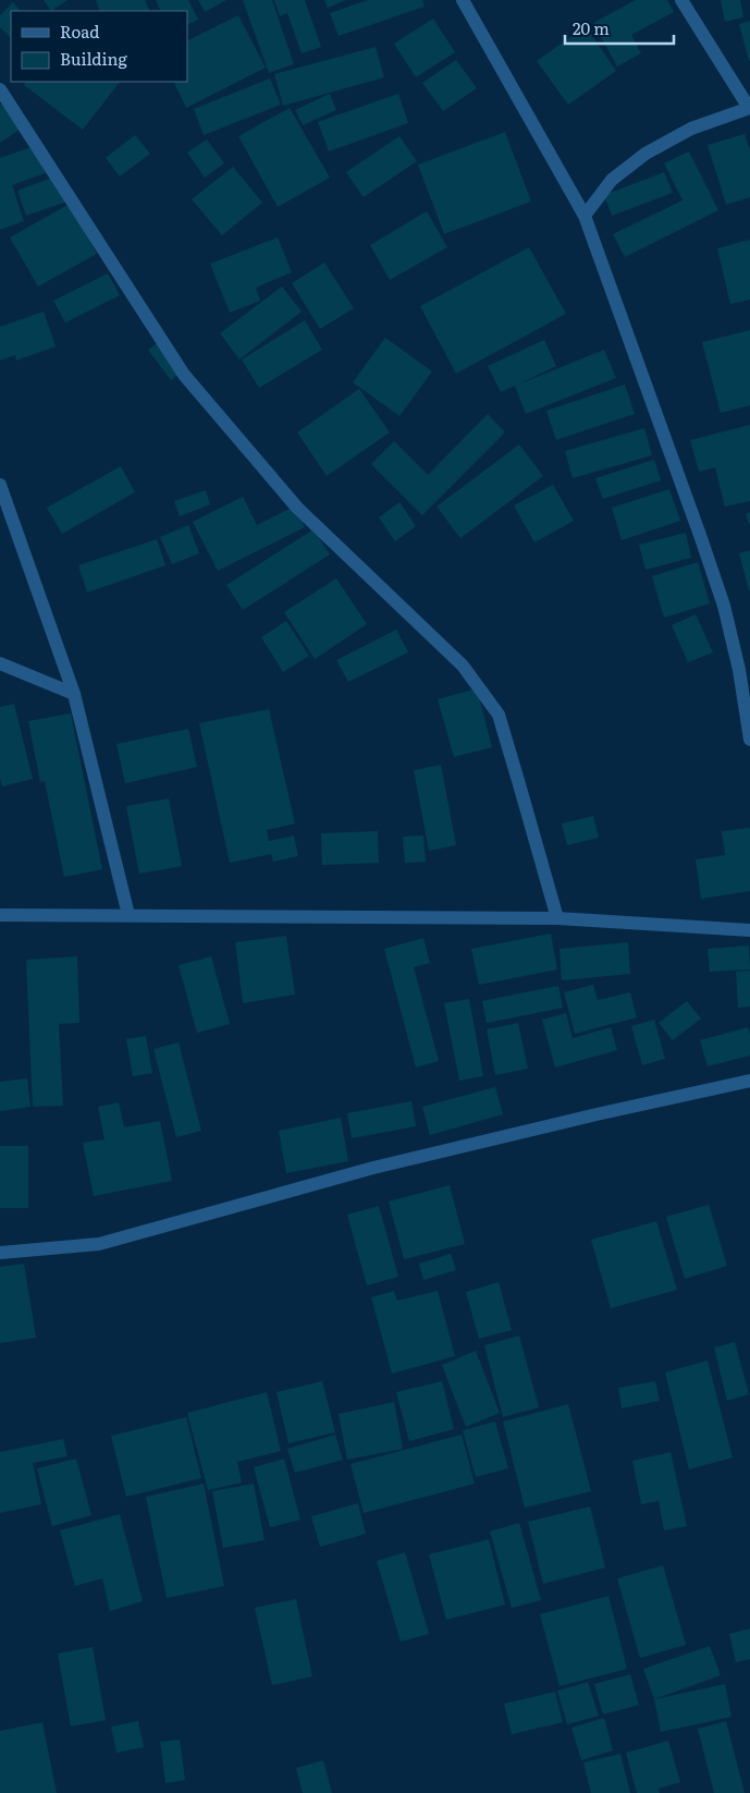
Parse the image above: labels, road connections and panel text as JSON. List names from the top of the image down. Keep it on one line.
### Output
{"legend":["Road","Building"],"scale_bar":"20 m"}
